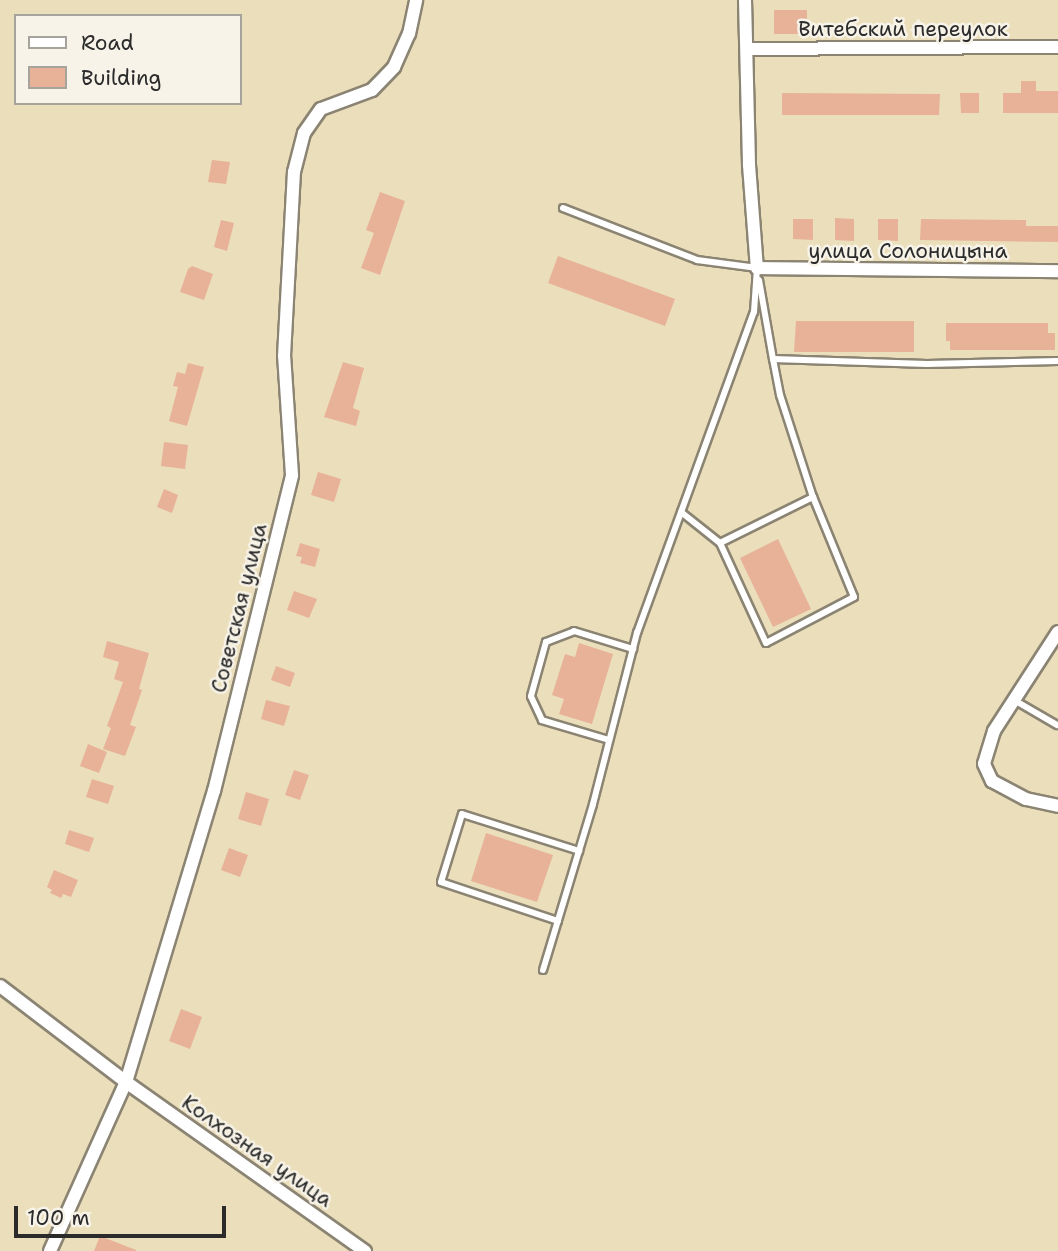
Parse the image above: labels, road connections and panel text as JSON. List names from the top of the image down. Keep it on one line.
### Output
{"streets":{"street":["Витебский переулок","улица Солоницына","Советская улица","Колхозная улица"]},"crossings":[["Советская улица","Колхозная улица"]],"legend":["Road","Building"],"scale_bar":"100 m"}
